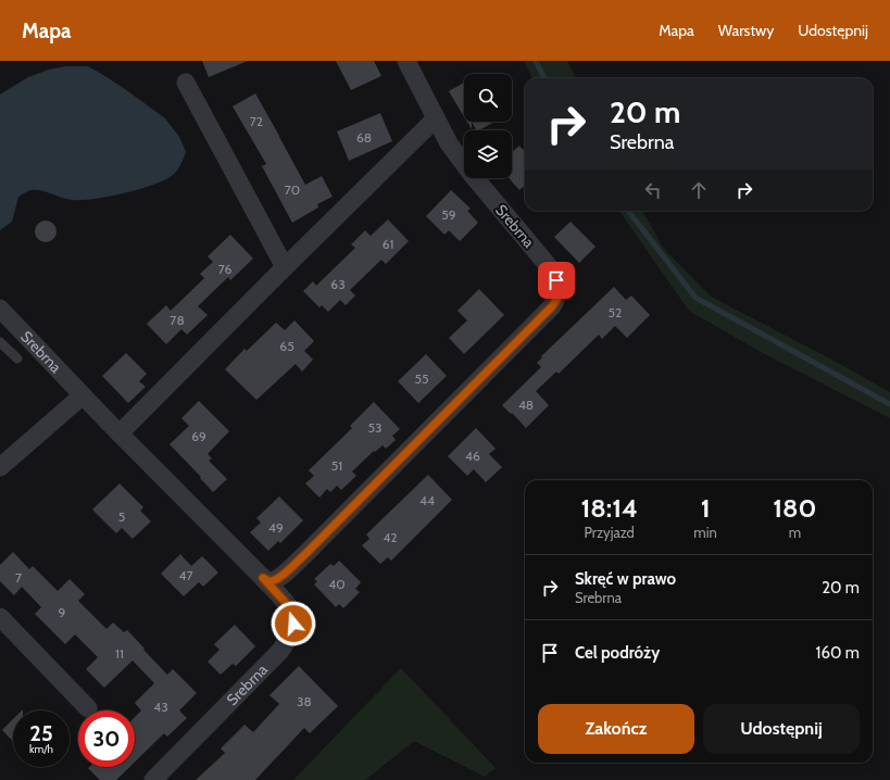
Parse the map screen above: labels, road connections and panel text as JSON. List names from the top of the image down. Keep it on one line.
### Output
{"streets":{"street":["Srebrna"]},"house_numbers":["72","68","70","59","61","76","63","52","78","65","55","48","53","69","46","51","44","5","49","42","47","7","40","9","11","38","43"],"page":{"header":"Mapa","nav":["Mapa","Warstwy","Udostępnij"],"turn":["20 m","Srebrna"],"eta":["18:14","Przyjazd","1","min","180","m"],"list":[{"name":"Skręć w prawo","note":"Srebrna","value":"20 m"},{"name":"Cel podróży","value":"160 m"}],"buttons":["Zakończ","Udostępnij"],"speed":"25 km/h","limit":"30"}}
